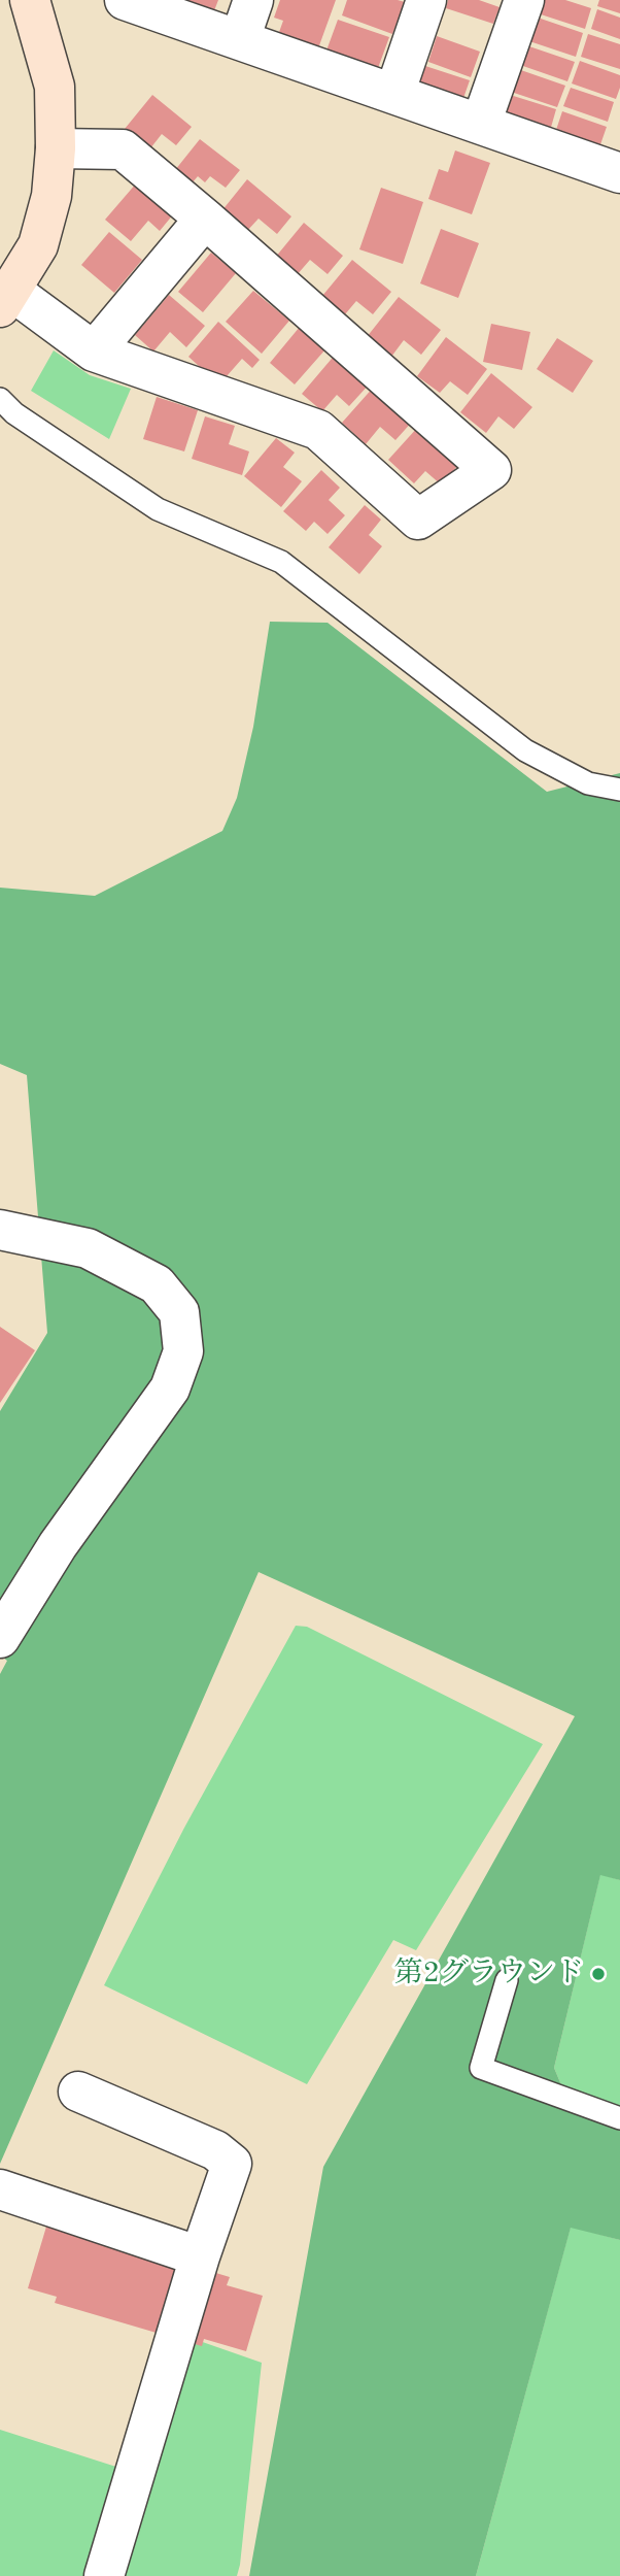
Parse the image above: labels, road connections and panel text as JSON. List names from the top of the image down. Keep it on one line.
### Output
{"places":["第2グラウンド"]}
